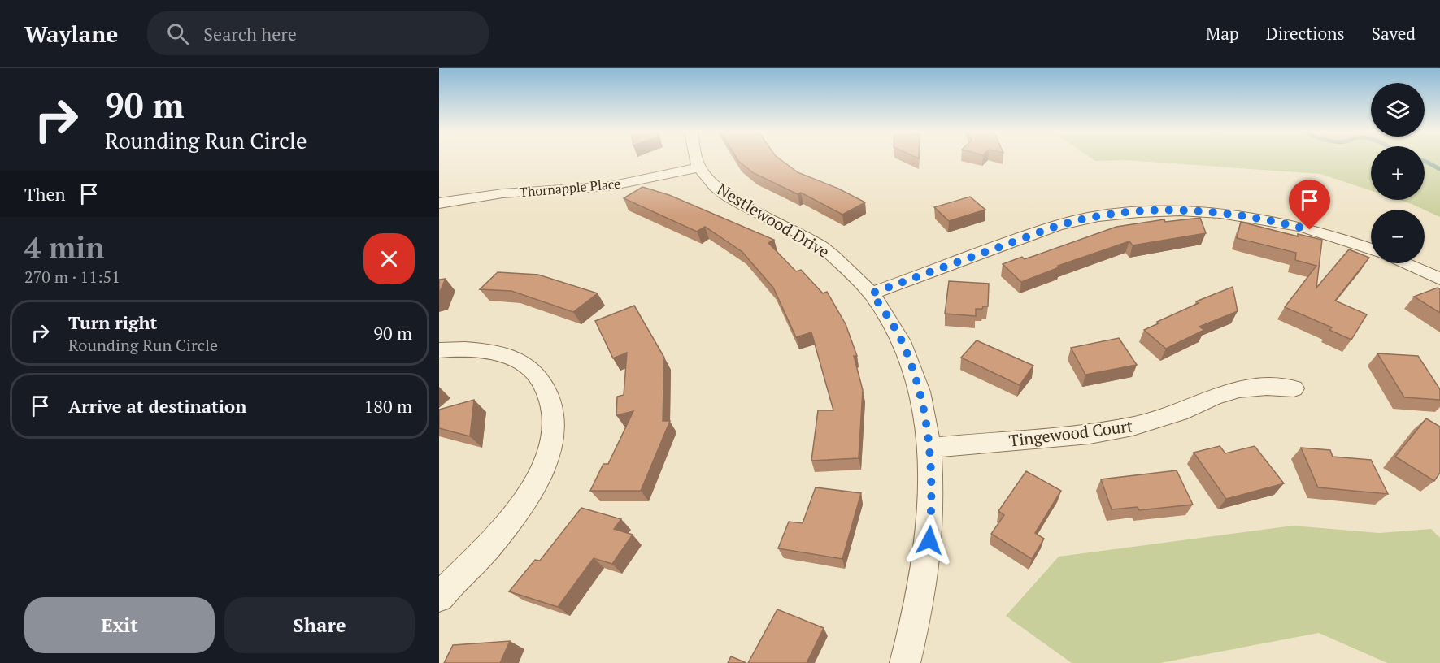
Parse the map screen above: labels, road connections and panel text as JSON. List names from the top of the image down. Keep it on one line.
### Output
{"streets":{"street":["Thornapple Place","Nestlewood Drive","Tingewood Court"]},"crossings":[["Thornapple Place","Nestlewood Drive"],["Nestlewood Drive","Tingewood Court"]],"page":{"header":"Waylane","search":"Search here","nav":["Map","Directions","Saved"],"turn":["90 m","Rounding Run Circle"],"map_buttons":["+","−"],"then":"Then","heading":["4 min","270 m · 11:51"],"list":[{"name":"Turn right","note":"Rounding Run Circle","value":"90 m"},{"name":"Arrive at destination","value":"180 m"}],"buttons":["Exit","Share"]}}
